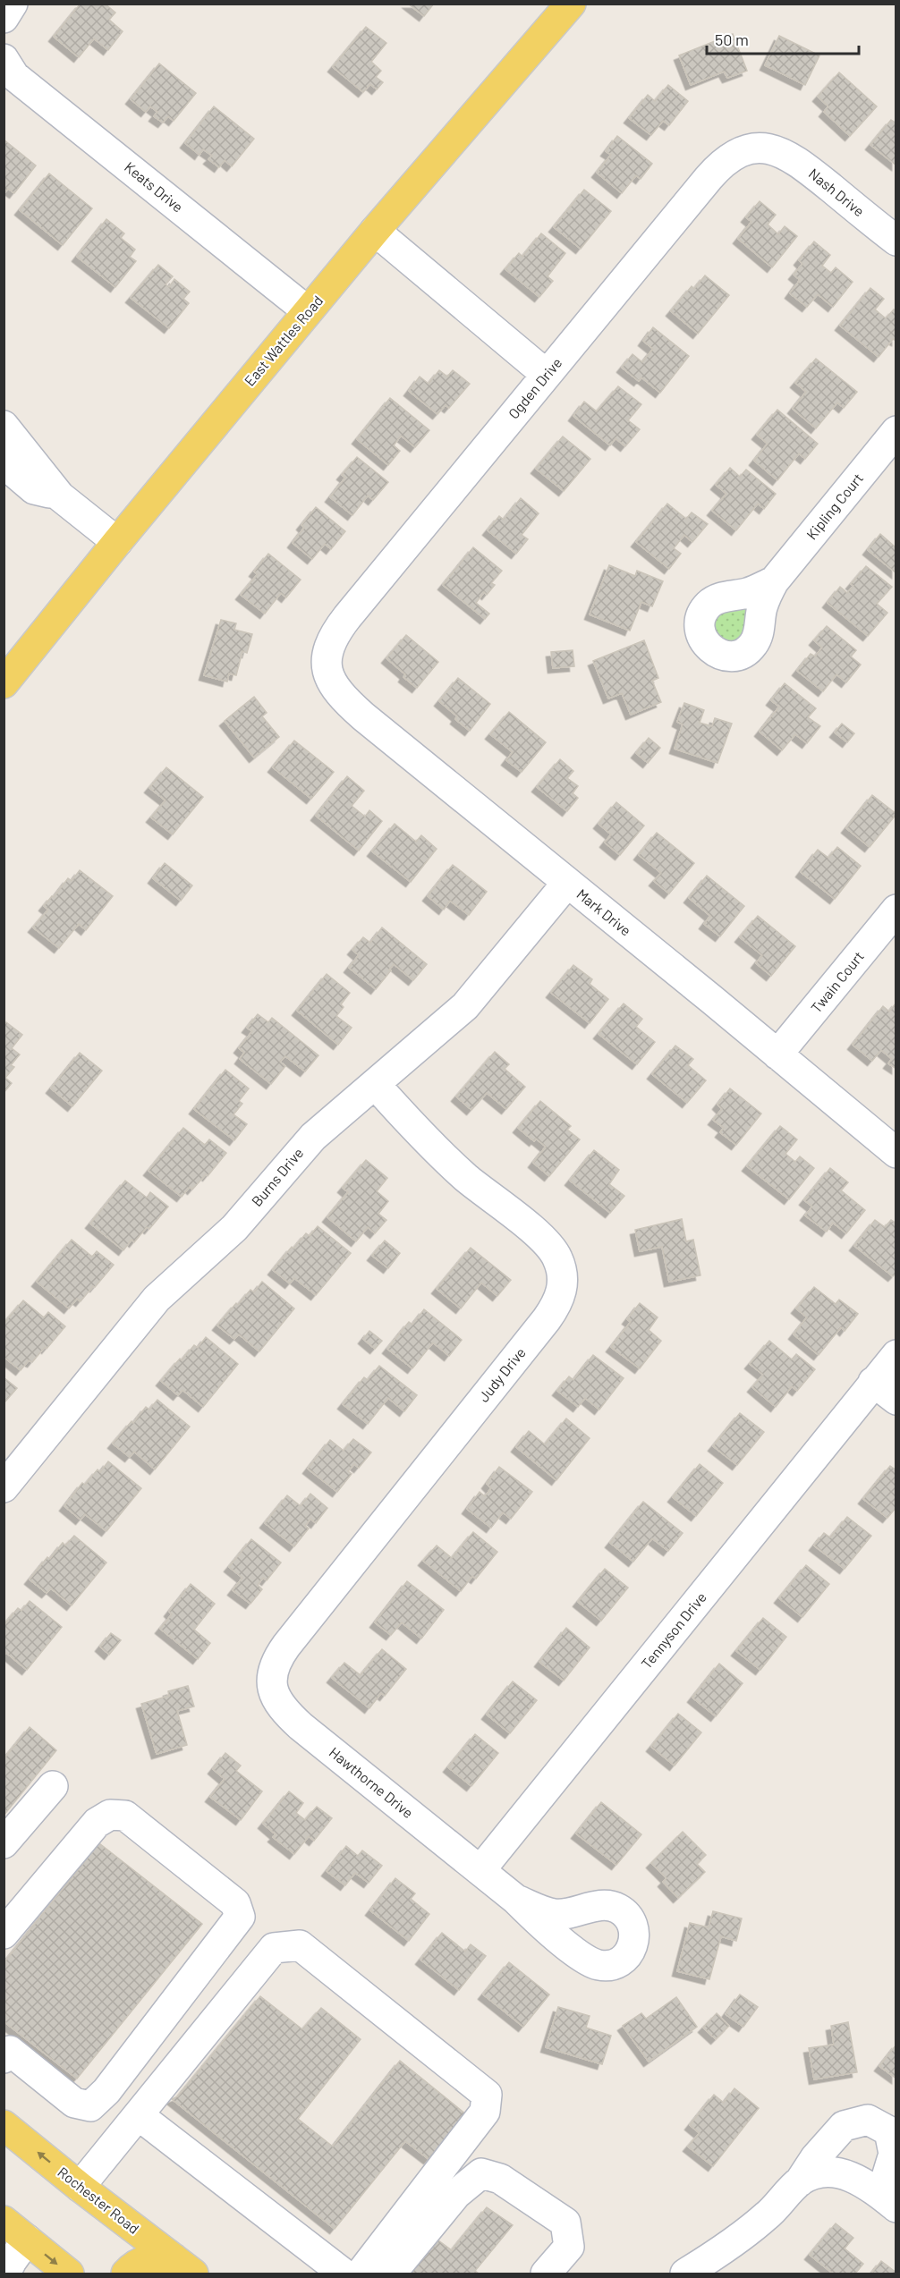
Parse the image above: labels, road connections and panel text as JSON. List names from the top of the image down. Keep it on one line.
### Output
{"streets":{"main road":["East Wattles Road","Rochester Road"],"street":["Keats Drive","Nash Drive","Ogden Drive","Kipling Court","Mark Drive","Twain Court","Burns Drive","Judy Drive","Tennyson Drive","Hawthorne Drive"]},"crossings":[["Keats Drive","East Wattles Road"],["Nash Drive","Ogden Drive"],["Ogden Drive","Mark Drive"],["Mark Drive","Twain Court"],["Mark Drive","Burns Drive"],["Burns Drive","Judy Drive"],["Judy Drive","Hawthorne Drive"],["Tennyson Drive","Hawthorne Drive"]],"scale_bar":"50 m"}
